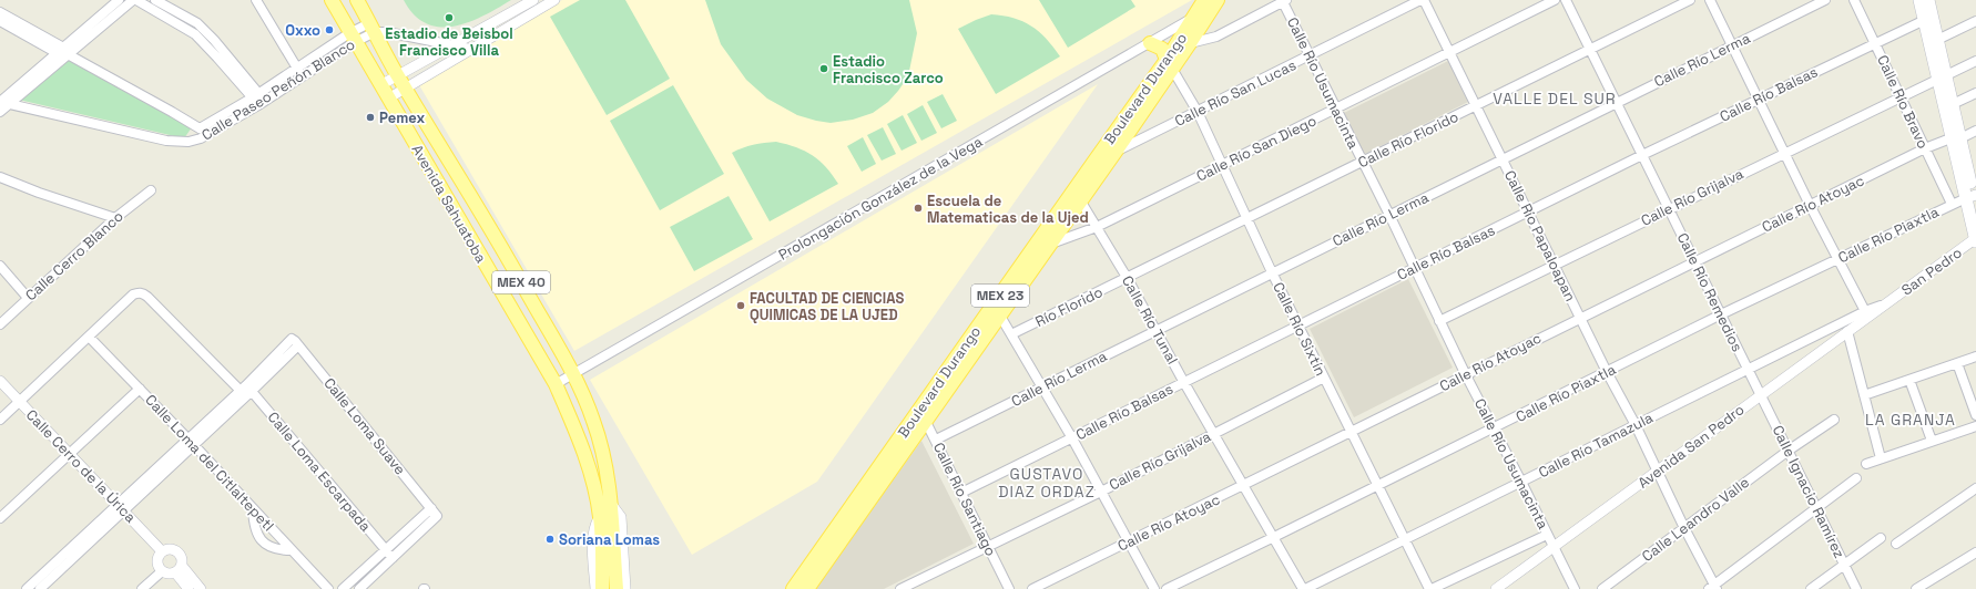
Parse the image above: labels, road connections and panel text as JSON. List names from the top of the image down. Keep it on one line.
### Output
{"streets":{"main road":["Boulevard Durango","Avenida Sahuatoba","MEX 40","MEX 23"],"street":["Calle Río Lerma","Calle Río Usumacinta","Calle Paseo Peñón Blanco","Calle Río San Lucas","Calle Río Balsas","Calle Río Bravo","Calle Río Florido","Calle Río San Diego","Calle Río Grijalva","Prolongación González de la Vega","Calle Río Atoyac","Calle Río Piaxtla","Calle Río Papaloapan","Calle Cerro Blanco","San Pedro","Calle Río Remedios","Río Florido","Calle Río Tunal","Calle Río Sixtín","Calle Loma Suave","Calle Río Tamazula","Avenida San Pedro","Calle Loma del Citlaltepetl","Calle Cerro de la Úrica","Calle Loma Escarpada","Calle Ignacio Ramírez","Calle Río Santiago","Calle Leandro Valle"]},"crossings":[["Calle Río Lerma","Calle Río Usumacinta"],["Calle Río Lerma","Calle Río Papaloapan"],["Calle Río Lerma","Calle Río Remedios"],["Calle Río Lerma","Calle Río Tunal"],["Calle Río Lerma","Calle Río Sixtín"],["Calle Río Lerma","Calle Río Santiago"],["Calle Río Usumacinta","Calle Río San Lucas"],["Calle Río Usumacinta","Calle Río Balsas"],["Calle Río Usumacinta","Calle Río Florido"],["Calle Río Usumacinta","Calle Río San Diego"],["Calle Río Usumacinta","Calle Río Grijalva"],["Calle Río Usumacinta","Calle Río Atoyac"],["Calle Río Usumacinta","Calle Río Piaxtla"],["Calle Río Usumacinta","Calle Río Tamazula"],["Calle Río Usumacinta","Avenida San Pedro"],["Boulevard Durango","Calle Río San Lucas"],["Boulevard Durango","Calle Río San Diego"],["Boulevard Durango","Prolongación González de la Vega"],["Boulevard Durango","Calle Río Tunal"],["Boulevard Durango","Calle Río Sixtín"],["Boulevard Durango","Calle Río Santiago"],["Calle Paseo Peñón Blanco","Avenida Sahuatoba"],["Calle Río San Lucas","Calle Río Sixtín"],["Calle Río Balsas","Calle Río Bravo"],["Calle Río Balsas","Calle Río Papaloapan"],["Calle Río Balsas","Calle Río Remedios"],["Calle Río Balsas","Calle Río Tunal"],["Calle Río Balsas","Calle Río Sixtín"],["Calle Río Balsas","Calle Río Santiago"],["Calle Río Bravo","Calle Río Grijalva"],["Calle Río Bravo","Calle Río Atoyac"],["Calle Río Bravo","Calle Río Piaxtla"],["Calle Río Florido","Calle Río Papaloapan"],["Calle Río Florido","Calle Río Remedios"],["Calle Río Florido","Río Florido"],["Calle Río Florido","Calle Río Tunal"],["Calle Río Florido","Calle Río Sixtín"],["Calle Río San Diego","Calle Río Papaloapan"],["Calle Río San Diego","Calle Río Tunal"],["Calle Río San Diego","Calle Río Sixtín"],["Calle Río Grijalva","Calle Río Papaloapan"],["Calle Río Grijalva","Calle Río Remedios"],["Calle Río Grijalva","Calle Río Tunal"],["Calle Río Grijalva","Calle Río Sixtín"],["Calle Río Grijalva","Calle Río Santiago"],["Prolongación González de la Vega","Avenida Sahuatoba"],["Calle Río Atoyac","Calle Río Papaloapan"],["Calle Río Atoyac","Calle Río Remedios"],["Calle Río Atoyac","Calle Río Tunal"],["Calle Río Atoyac","Calle Río Sixtín"],["Calle Río Piaxtla","Calle Río Papaloapan"],["Calle Río Piaxtla","Calle Río Remedios"],["Calle Río Piaxtla","Calle Río Tunal"],["Calle Río Piaxtla","Calle Río Sixtín"],["Calle Río Papaloapan","Calle Río Tamazula"],["Calle Río Papaloapan","Avenida San Pedro"],["Calle Río Papaloapan","Calle Leandro Valle"],["San Pedro","Avenida San Pedro"],["Calle Río Remedios","Calle Río Tamazula"],["Calle Río Remedios","Avenida San Pedro"],["Calle Río Remedios","Calle Ignacio Ramírez"],["Río Florido","Calle Río Tunal"],["Calle Río Tunal","Calle Río Tamazula"],["Calle Río Sixtín","Calle Río Tamazula"],["Calle Loma Suave","Calle Loma Escarpada"],["Calle Río Tamazula","Avenida San Pedro"],["Avenida San Pedro","Calle Ignacio Ramírez"],["Calle Loma del Citlaltepetl","Calle Loma Escarpada"],["Calle Ignacio Ramírez","Calle Leandro Valle"]],"districts":["VALLE DEL SUR","LA GRANJA","GUSTAVO DIAZ ORDAZ"],"places":["Estadio de Beisbol Francisco Villa","Oxxo","Estadio Francisco Zarco","Pemex","Escuela de Matematicas de la Ujed","FACULTAD DE CIENCIAS QUIMICAS DE LA UJED","Soriana Lomas"]}
